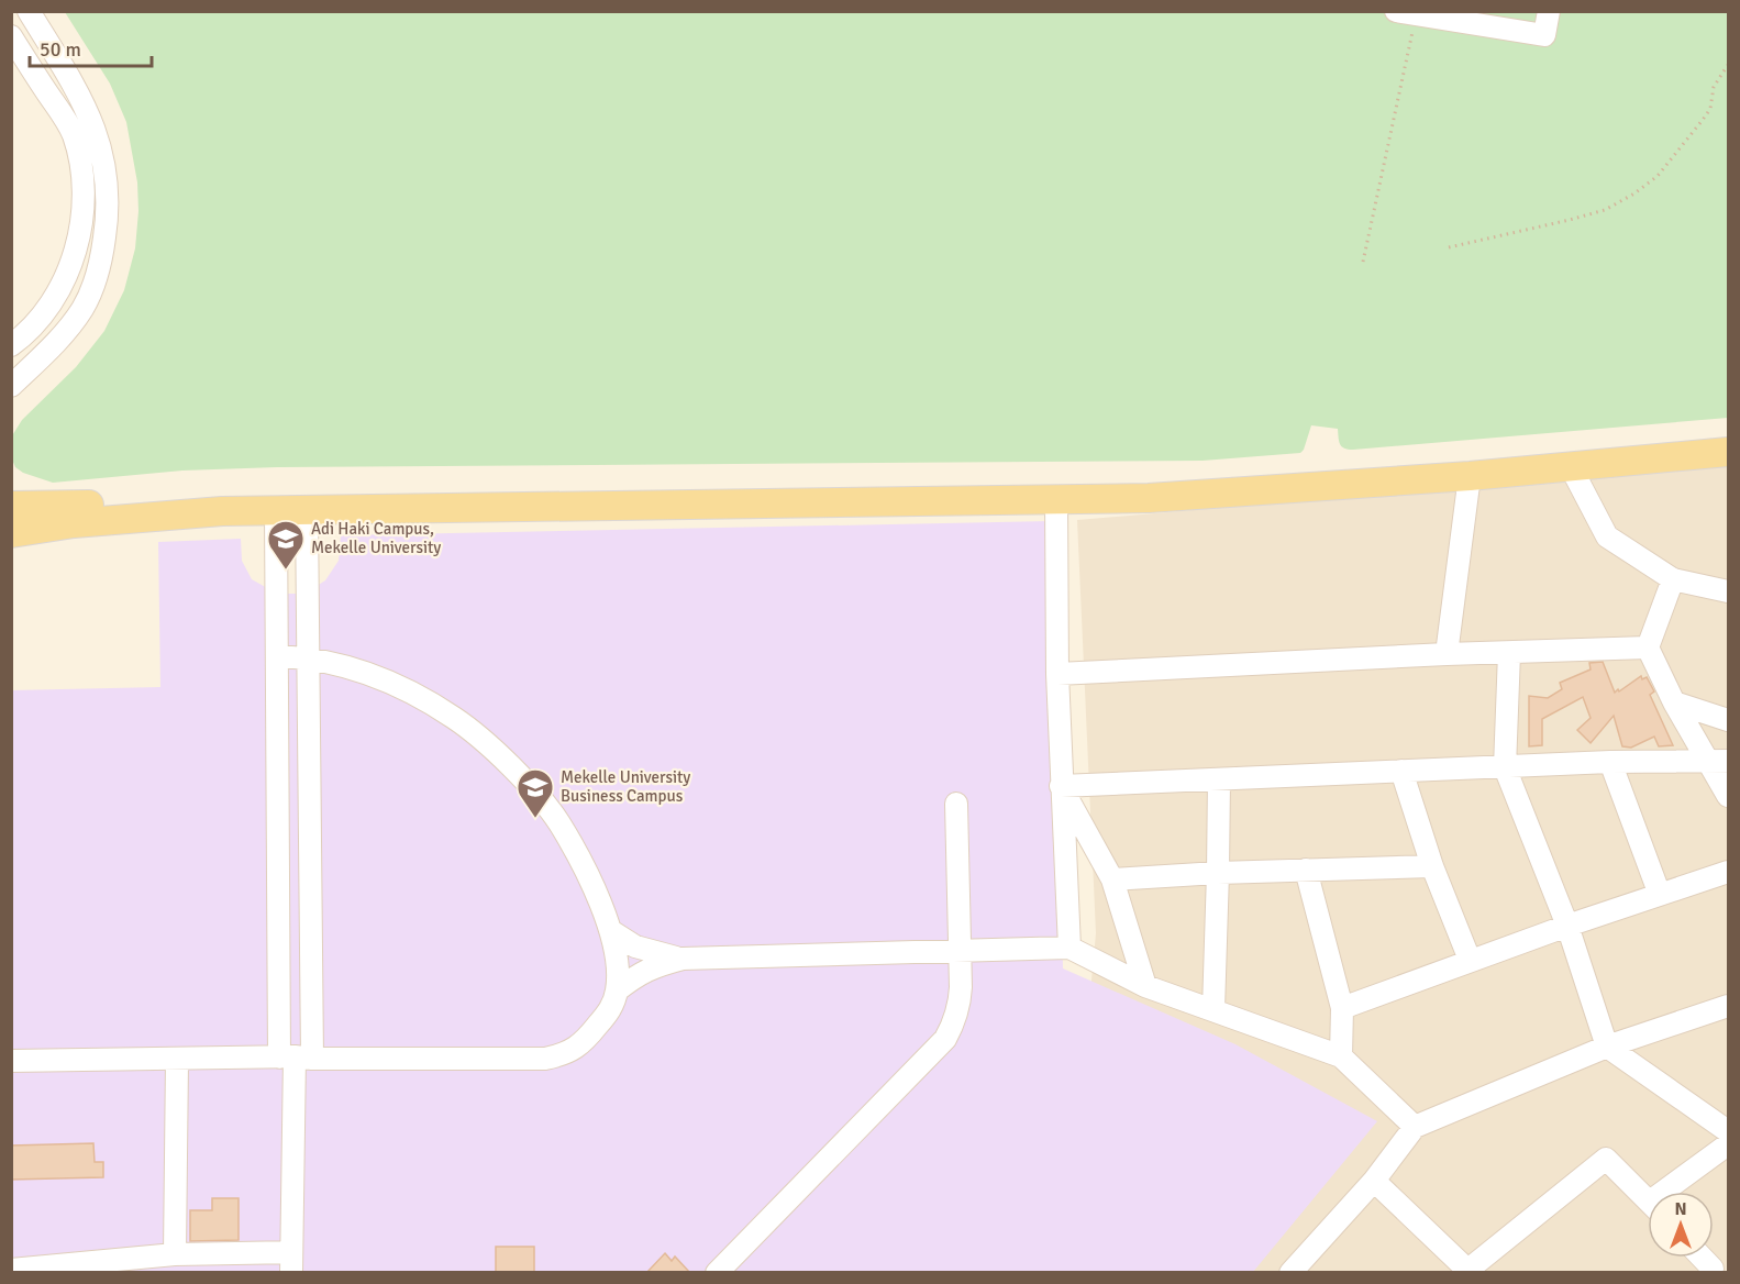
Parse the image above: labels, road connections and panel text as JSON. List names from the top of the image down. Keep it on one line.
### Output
{"places":{"school or university":["Adi Haki Campus, Mekelle University","Mekelle University Business Campus"]},"scale_bar":"50 m","north":"top"}
